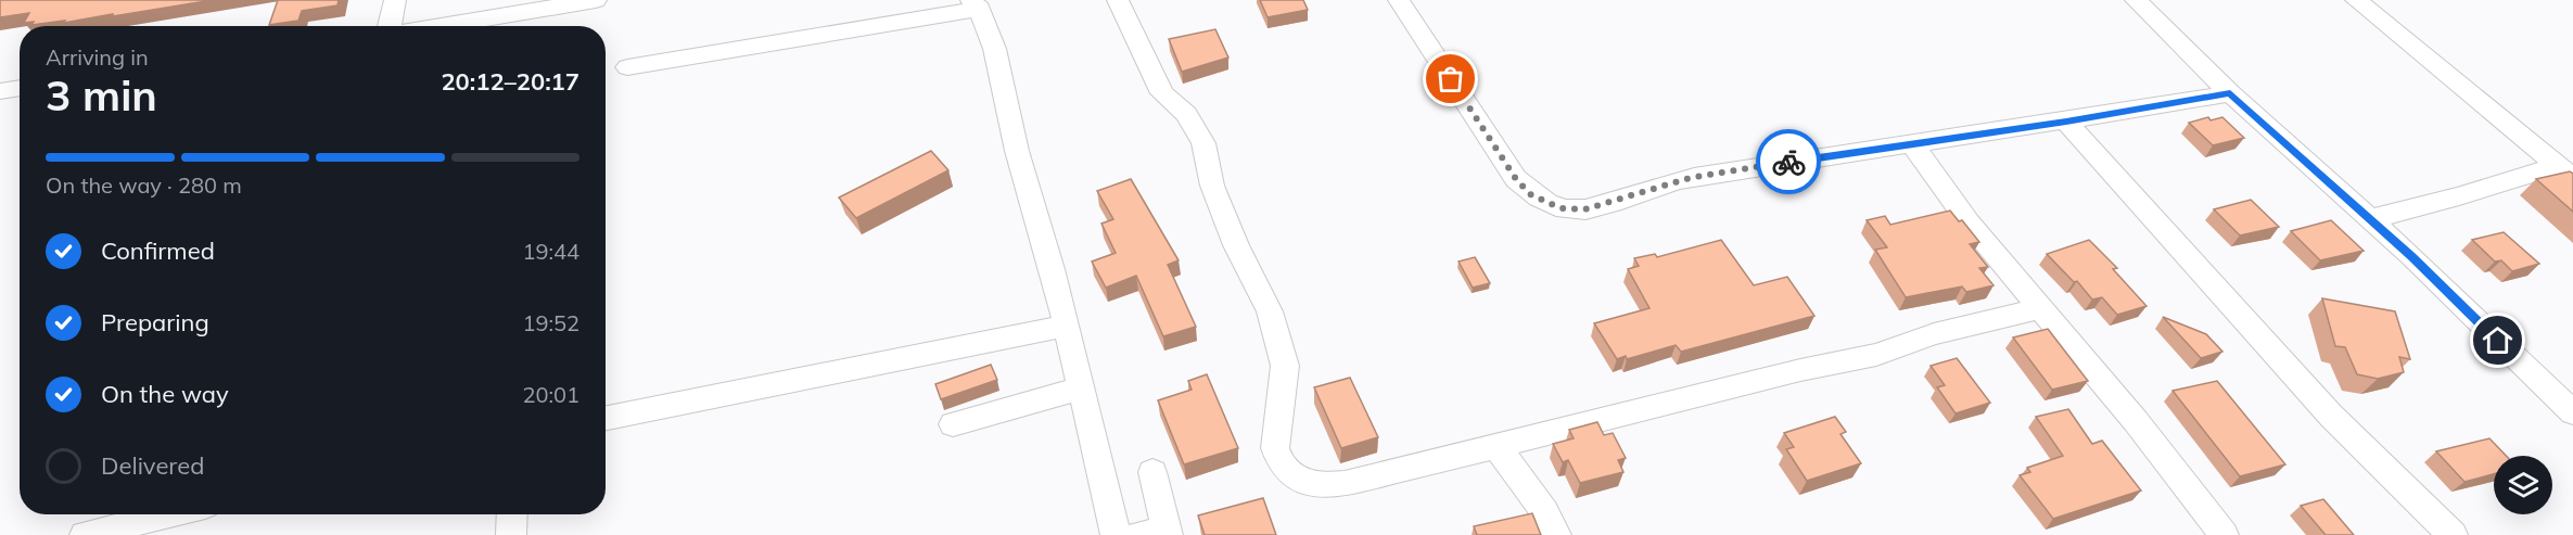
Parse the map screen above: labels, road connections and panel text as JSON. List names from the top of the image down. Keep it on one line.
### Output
{"page":{"heading":["3 min","Arriving in","20:12–20:17"],"bar":"On the way · 280 m","list":[["Confirmed","19:44"],["Preparing","19:52"],["On the way","20:01"],"Delivered"]}}
